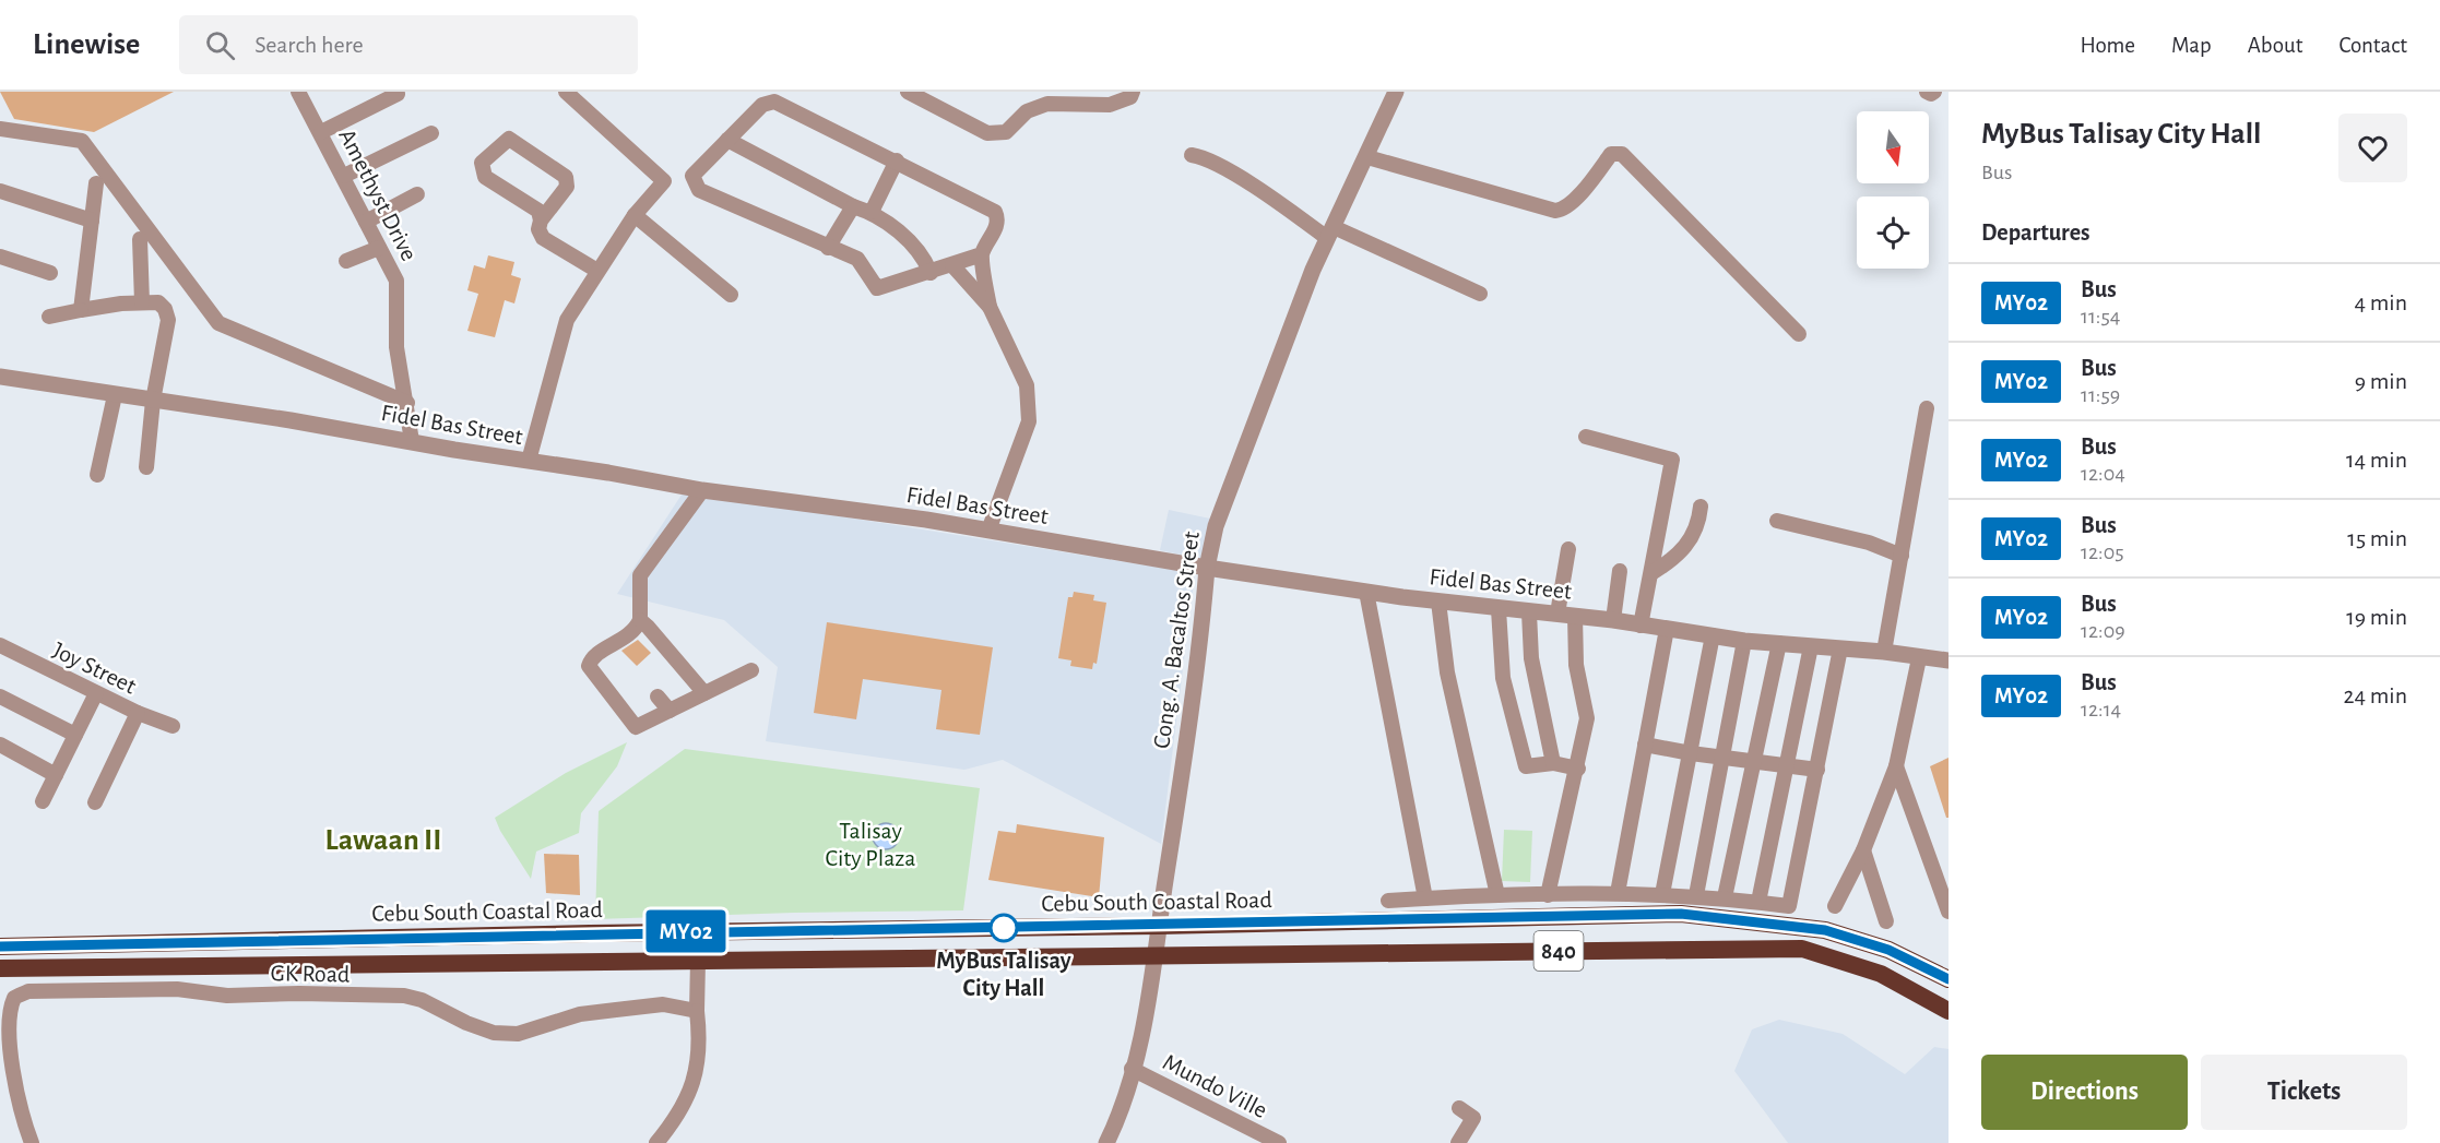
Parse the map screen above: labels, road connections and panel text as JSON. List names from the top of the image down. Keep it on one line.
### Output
{"streets":{"highway":["Cebu South Coastal Road","840"],"street":["Amethyst Drive","Fidel Bas Street","Cong. A. Bacaltos Street","Joy Street","GK Road","Mundo Ville"]},"crossings":[["Amethyst Drive","Fidel Bas Street"],["Fidel Bas Street","Cong. A. Bacaltos Street"],["Cong. A. Bacaltos Street","Cebu South Coastal Road"],["Cong. A. Bacaltos Street","Mundo Ville"]],"districts":["Lawaan II"],"parks":["Talisay City Plaza"],"places":["MyBus Talisay City Hall"],"lines":["bus line MY02"],"north":"bottom","page":{"header":"Linewise","search":"Search here","nav":["Home","Map","About","Contact"],"on_map":"MY02","heading":[["MyBus Talisay City Hall","Bus"],"Departures"],"list":[{"mark":"MY02","name":"Bus","note":"11:54","value":"4 min"},{"mark":"MY02","name":"Bus","note":"11:59","value":"9 min"},{"mark":"MY02","name":"Bus","note":"12:04","value":"14 min"},{"mark":"MY02","name":"Bus","note":"12:05","value":"15 min"},{"mark":"MY02","name":"Bus","note":"12:09","value":"19 min"},{"mark":"MY02","name":"Bus","note":"12:14","value":"24 min"}],"buttons":["Directions","Tickets"]}}
